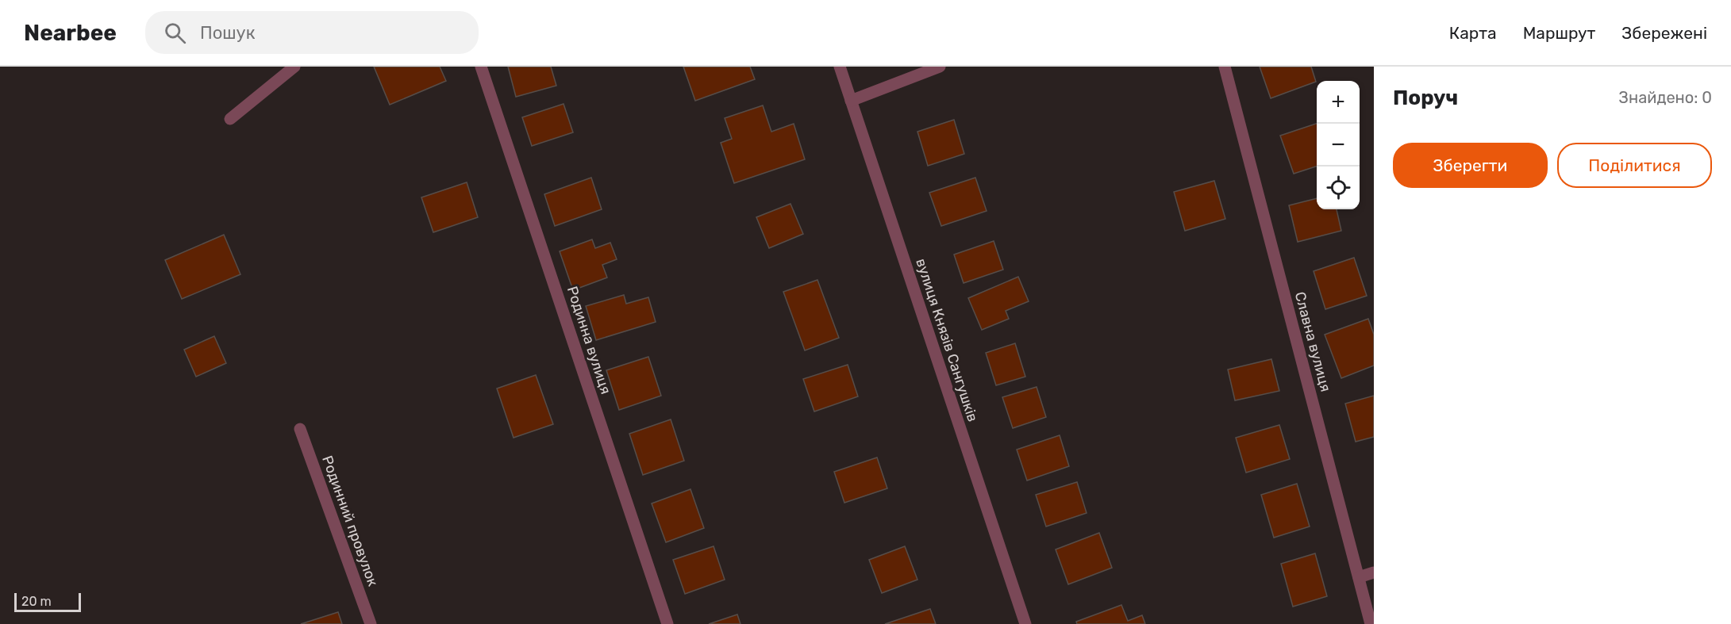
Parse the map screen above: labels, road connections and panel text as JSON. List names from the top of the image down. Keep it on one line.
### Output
{"streets":{"street":["Родинна вулиця","вулиця Князів Сангушків","Славна вулиця","Родинний провулок"]},"scale_bar":"20 m","page":{"header":"Nearbee","search":"Пошук","nav":["Карта","Маршрут","Збережені"],"heading":["Поруч","Знайдено: 0"],"map_buttons":["+","−"],"buttons":["Зберегти","Поділитися"],"scale":"20 m"}}
